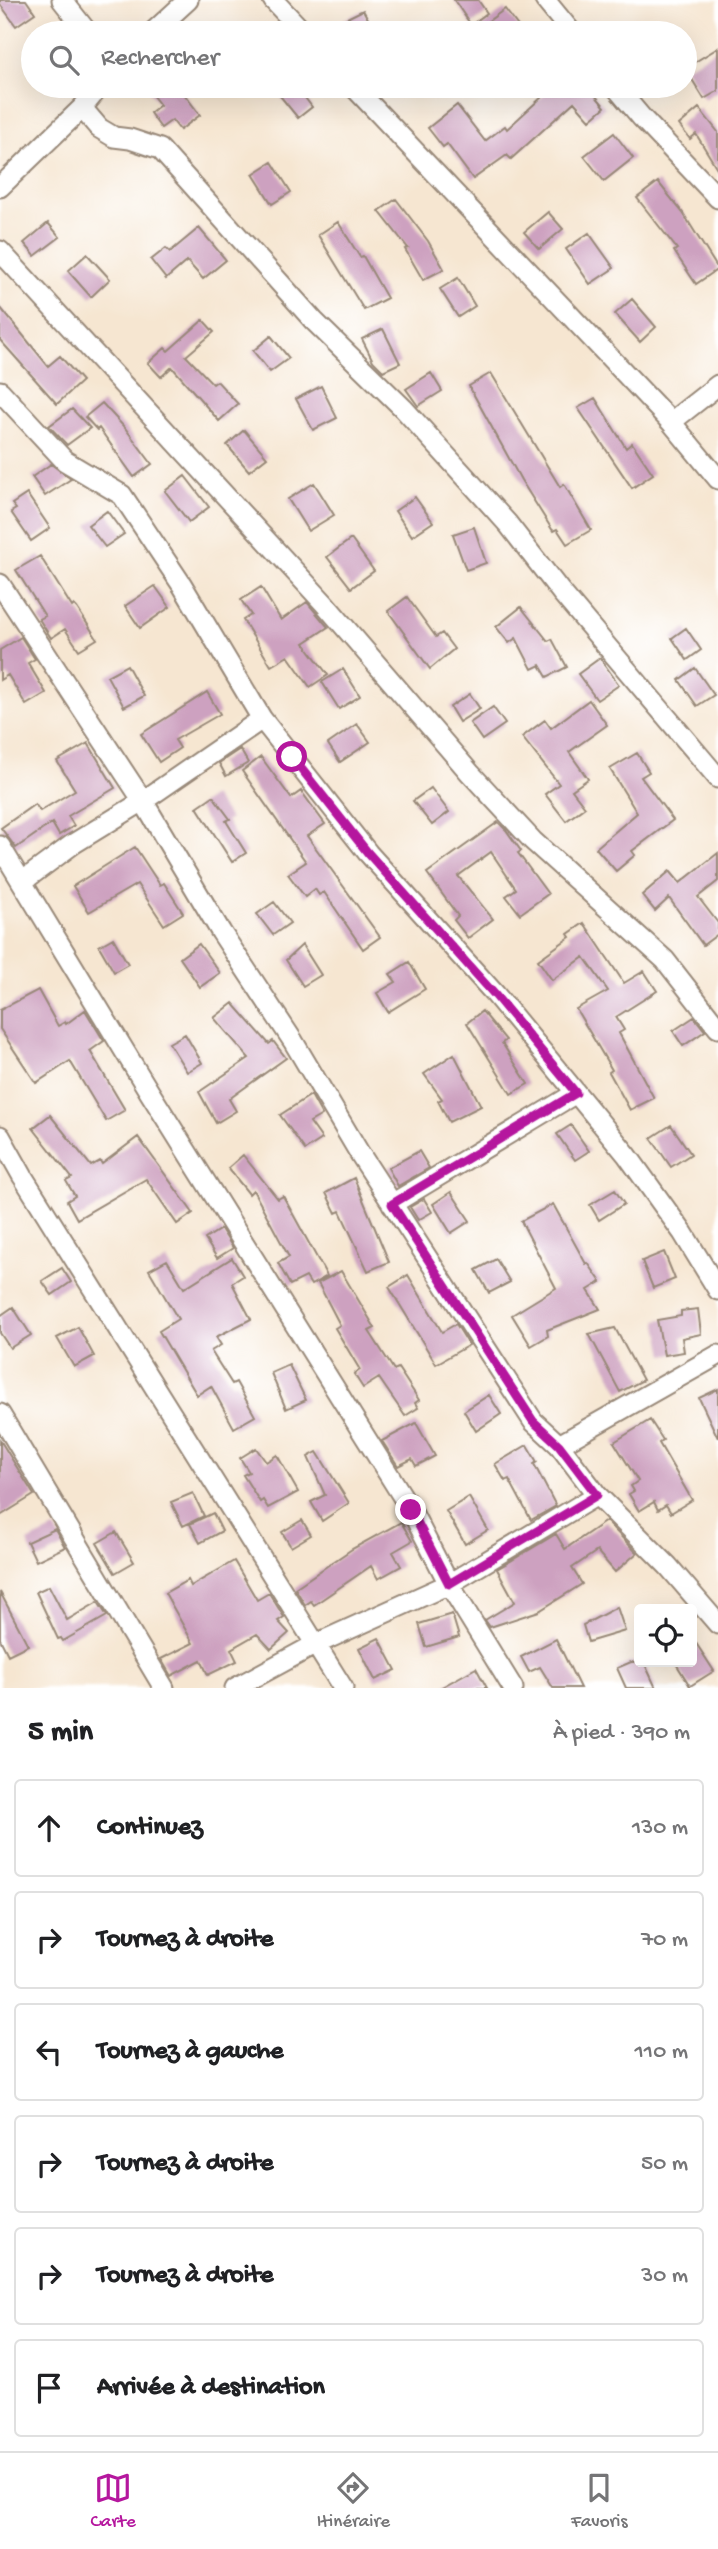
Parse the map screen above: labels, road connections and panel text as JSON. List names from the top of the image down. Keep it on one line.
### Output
{"page":{"search":"Rechercher","heading":["5 min","À pied · 390 m"],"list":[["Continuez","130 m"],["Tournez à droite","70 m"],["Tournez à gauche","110 m"],["Tournez à droite","50 m"],["Tournez à droite","30 m"],"Arrivée à destination"],"nav":["Carte","Itinéraire","Favoris"]}}
